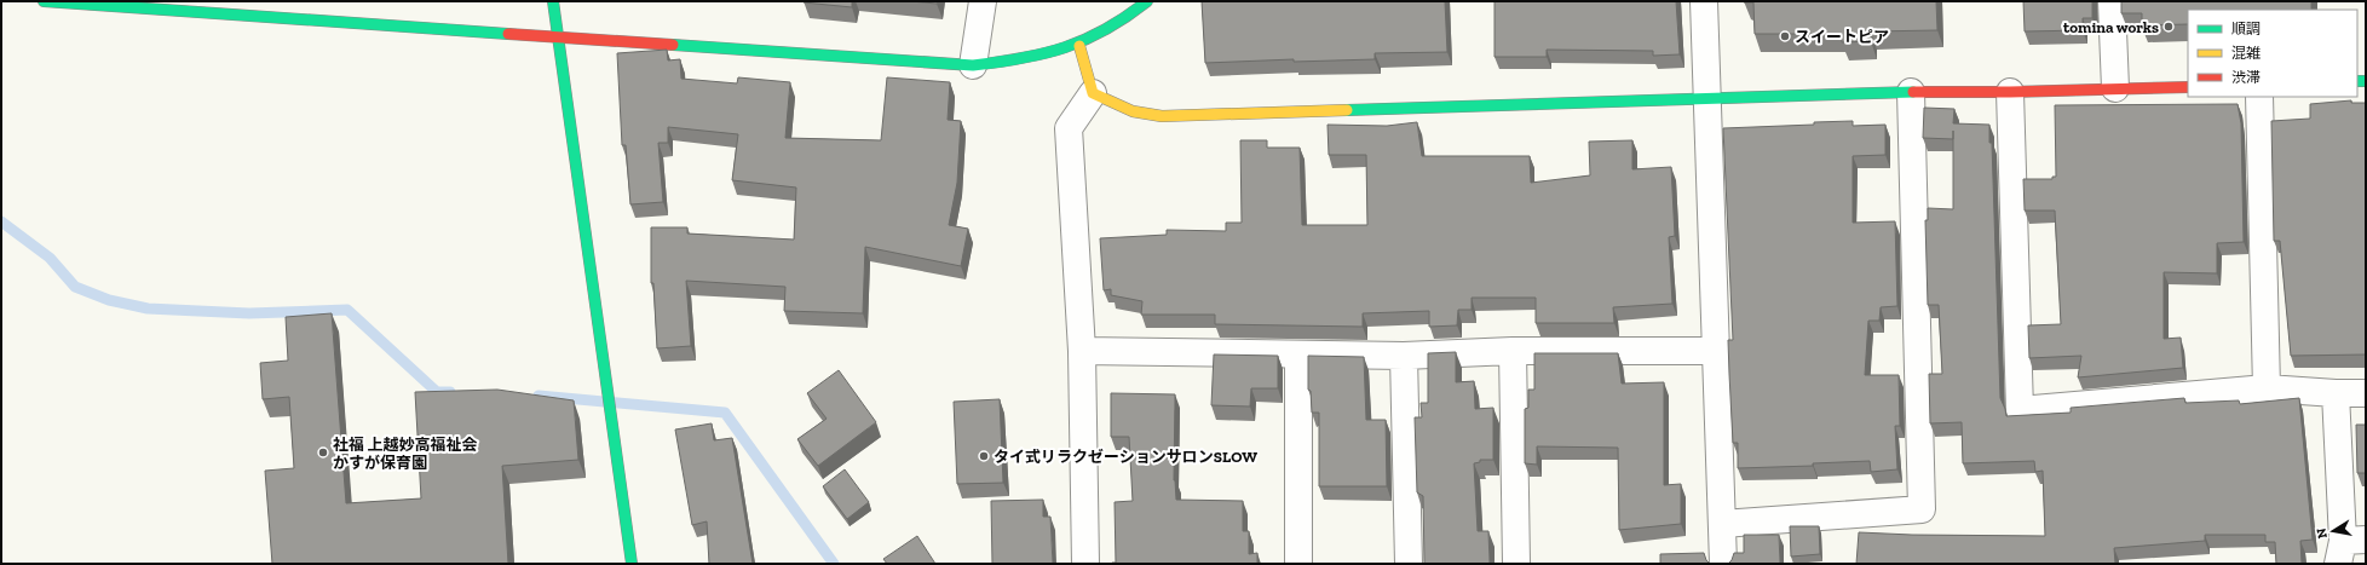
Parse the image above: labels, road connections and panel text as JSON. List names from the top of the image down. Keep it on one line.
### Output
{"places":["tomina works","スイートピア","社福 上越妙高福祉会 かすが保育園","タイ式リラクゼーションサロンSLOW"],"legend":["順調","混雑","渋滞"],"north":"left"}
